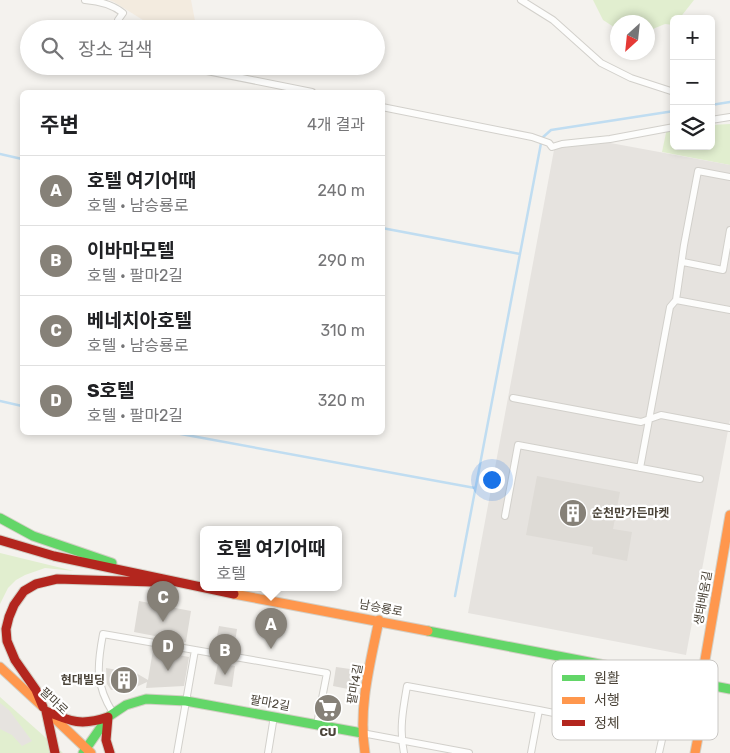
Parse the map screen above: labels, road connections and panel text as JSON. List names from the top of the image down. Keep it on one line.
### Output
{"streets":{"main road":["생태배움길","남승룡로","팔마4길","팔마로","팔마2길"]},"crossings":[["남승룡로","팔마4길"],["팔마4길","팔마2길"],["팔마로","팔마2길"]],"places":{"building":["순천만가든마켓","현대빌딩"],"supermarket":["CU"]},"legend":["원활","서행","정체"],"north":"bottom left","page":{"map_buttons":["+","−"],"search":"장소 검색","heading":["주변","4개 결과"],"list":[{"mark":"A","name":"호텔 여기어때","note":"호텔 · 남승룡로","value":"240 m"},{"mark":"B","name":"이바마모텔","note":"호텔 · 팔마2길","value":"290 m"},{"mark":"C","name":"베네치아호텔","note":"호텔 · 남승룡로","value":"310 m"},{"mark":"D","name":"S호텔","note":"호텔 · 팔마2길","value":"320 m"}],"popup":["호텔 여기어때","호텔"],"pins":["C","A","D","B"]}}
